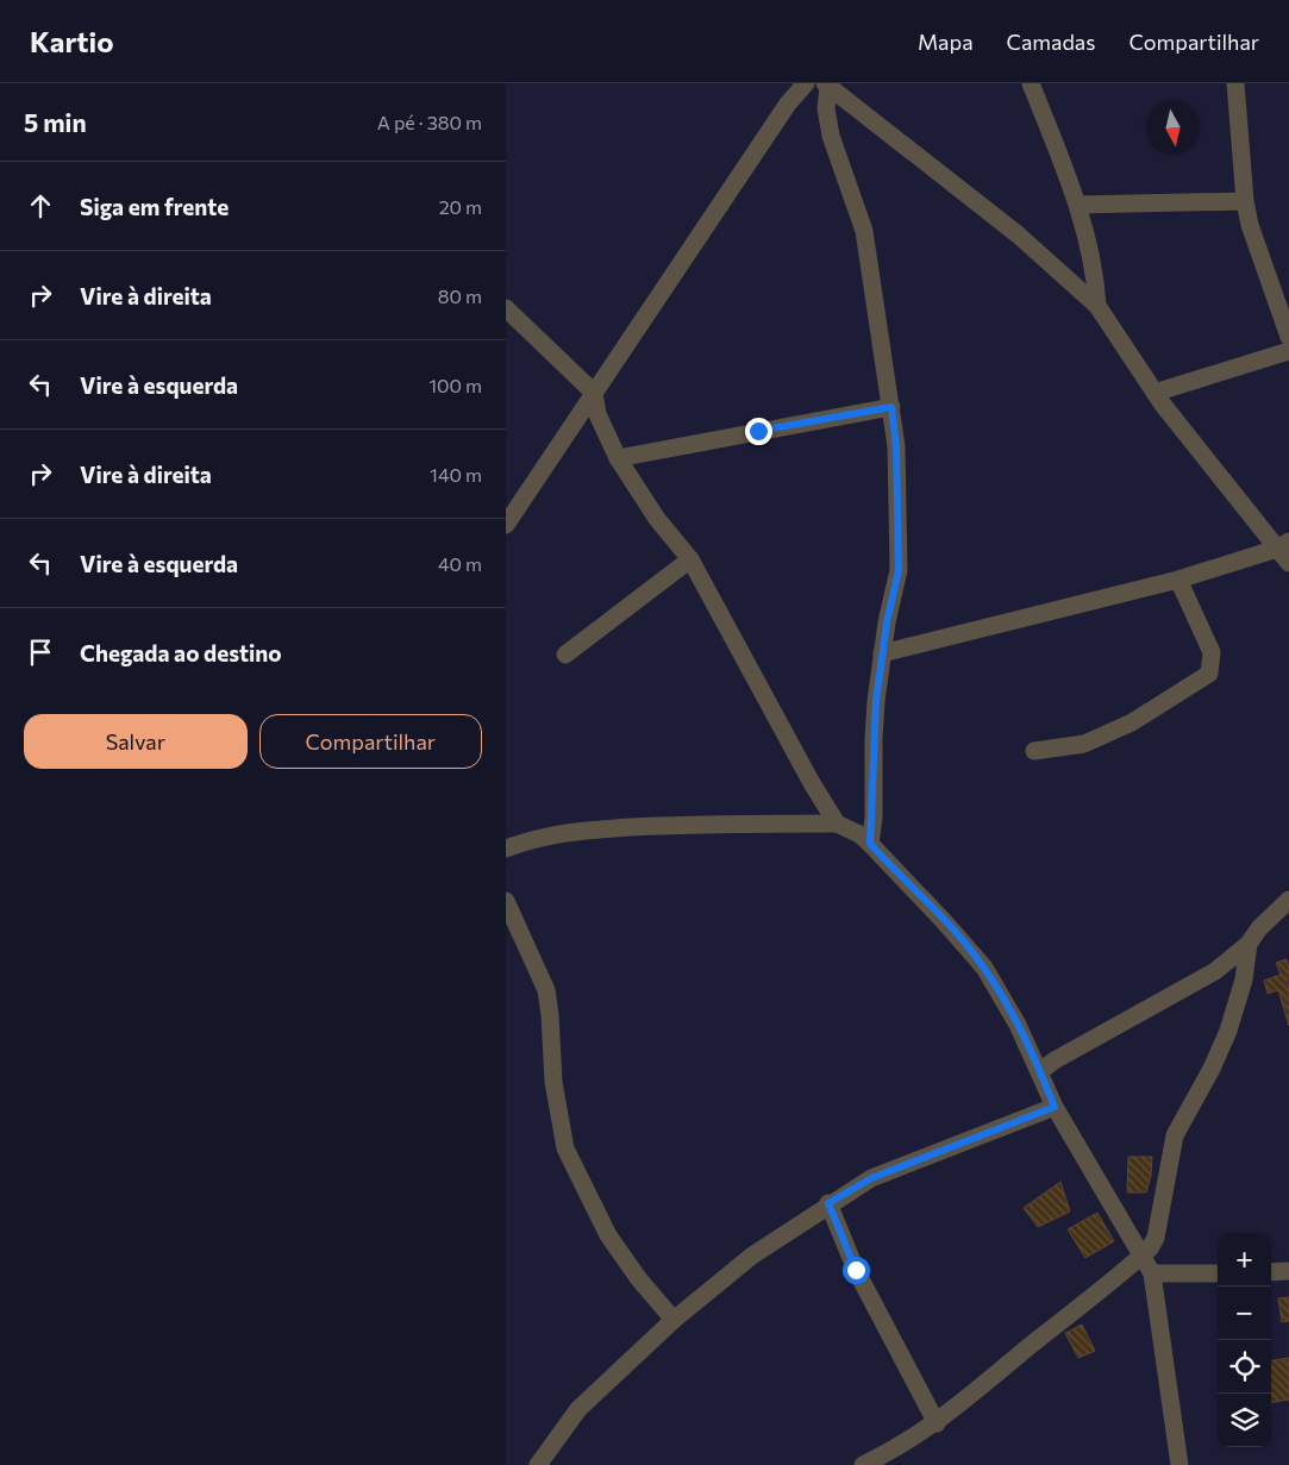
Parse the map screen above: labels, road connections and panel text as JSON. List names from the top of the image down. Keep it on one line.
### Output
{"north":"bottom","page":{"header":"Kartio","nav":["Mapa","Camadas","Compartilhar"],"heading":["5 min","A pé · 380 m"],"list":[["Siga em frente","20 m"],["Vire à direita","80 m"],["Vire à esquerda","100 m"],["Vire à direita","140 m"],["Vire à esquerda","40 m"],"Chegada ao destino"],"buttons":["Salvar","Compartilhar"],"map_buttons":["+","−"]}}
